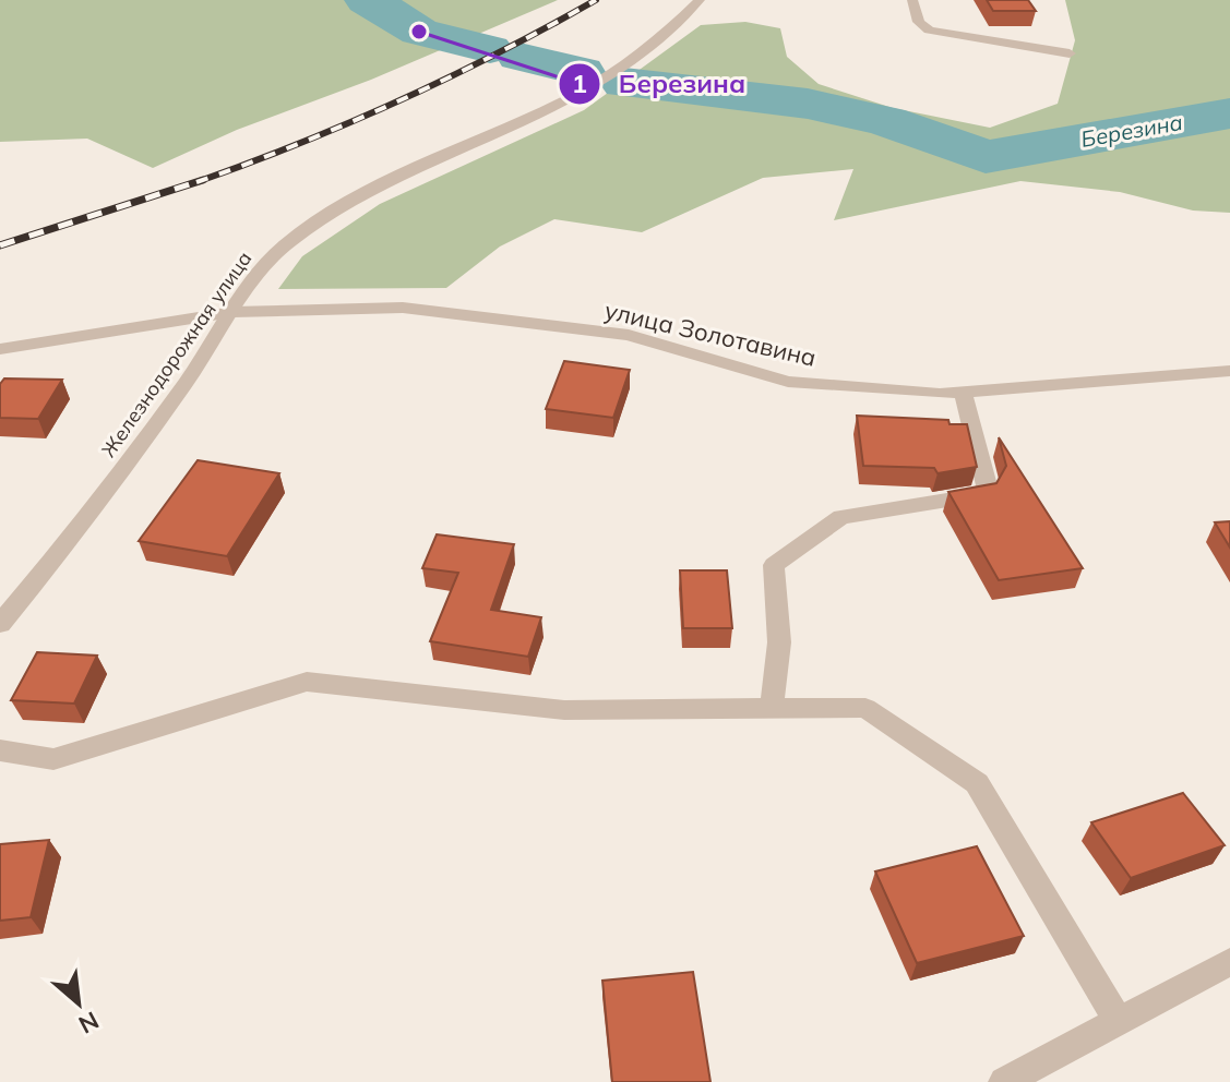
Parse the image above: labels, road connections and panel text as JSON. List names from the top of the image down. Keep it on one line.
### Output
{"streets":{"street":["улица Золотавина","Железнодорожная улица"]},"crossings":[["улица Золотавина","Железнодорожная улица"]],"water":["Березина"],"places":["Березина"],"north":"bottom right"}
